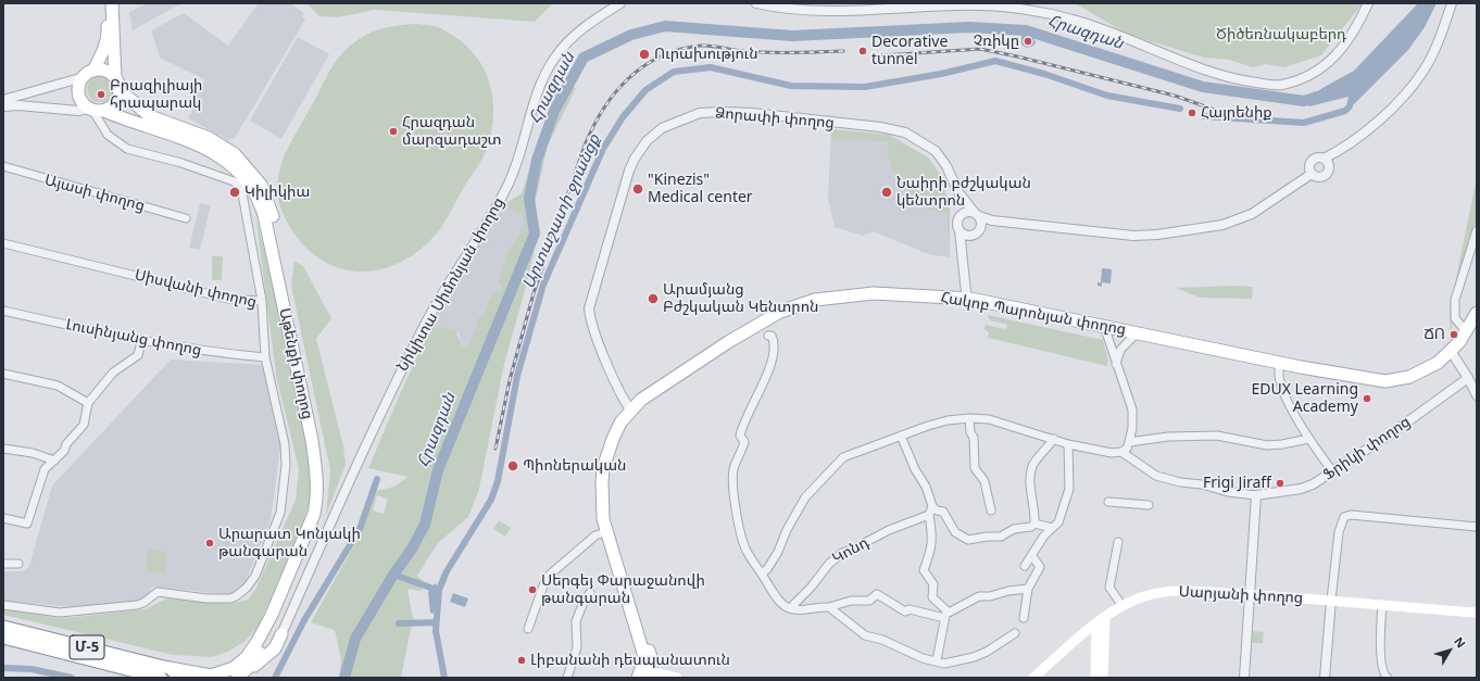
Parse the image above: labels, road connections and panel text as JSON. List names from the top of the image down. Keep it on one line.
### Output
{"streets":{"main road":["Հակոբ Պարոնյան փողոց","Աթենքի փողոց","Սարյանի փողոց","Մ-5"],"street":["Ձորափի փողոց","Այասի փողոց","Նիկիտա Սիմոնյան փողոց","Սիսվանի փողոց","Լուսինյանց փողոց","Ֆրիկի փողոց","Կոնդ"]},"crossings":[["Ձորափի փողոց","Հակոբ Պարոնյան փողոց"],["Սիսվանի փողոց","Լուսինյանց փողոց"]],"water":["Հրազդան","Արտաշատի ջրանցք"],"parks":["Ծիծեռնակաբերդ"],"places":["Չռիկը","Decorative tunnel","Ուրախություն","Բրազիլիայի հրապարակ","Հայրենիք","Հրազդան մարզադաշտ","\"Kinezis\" Medical center","Կիլիկիա","Նաիրի բժշկական կենտրոն","Արամյանց Բժշկական Կենտրոն","ՃՈ","EDUX Learning Academy","Պիոներական","Frigi Jiraff","Արարատ Կոնյակի թանգարան","Սերգեյ Փարաջանովի թանգարան","Լիբանանի դեսպանատուն"],"north":"top right"}
